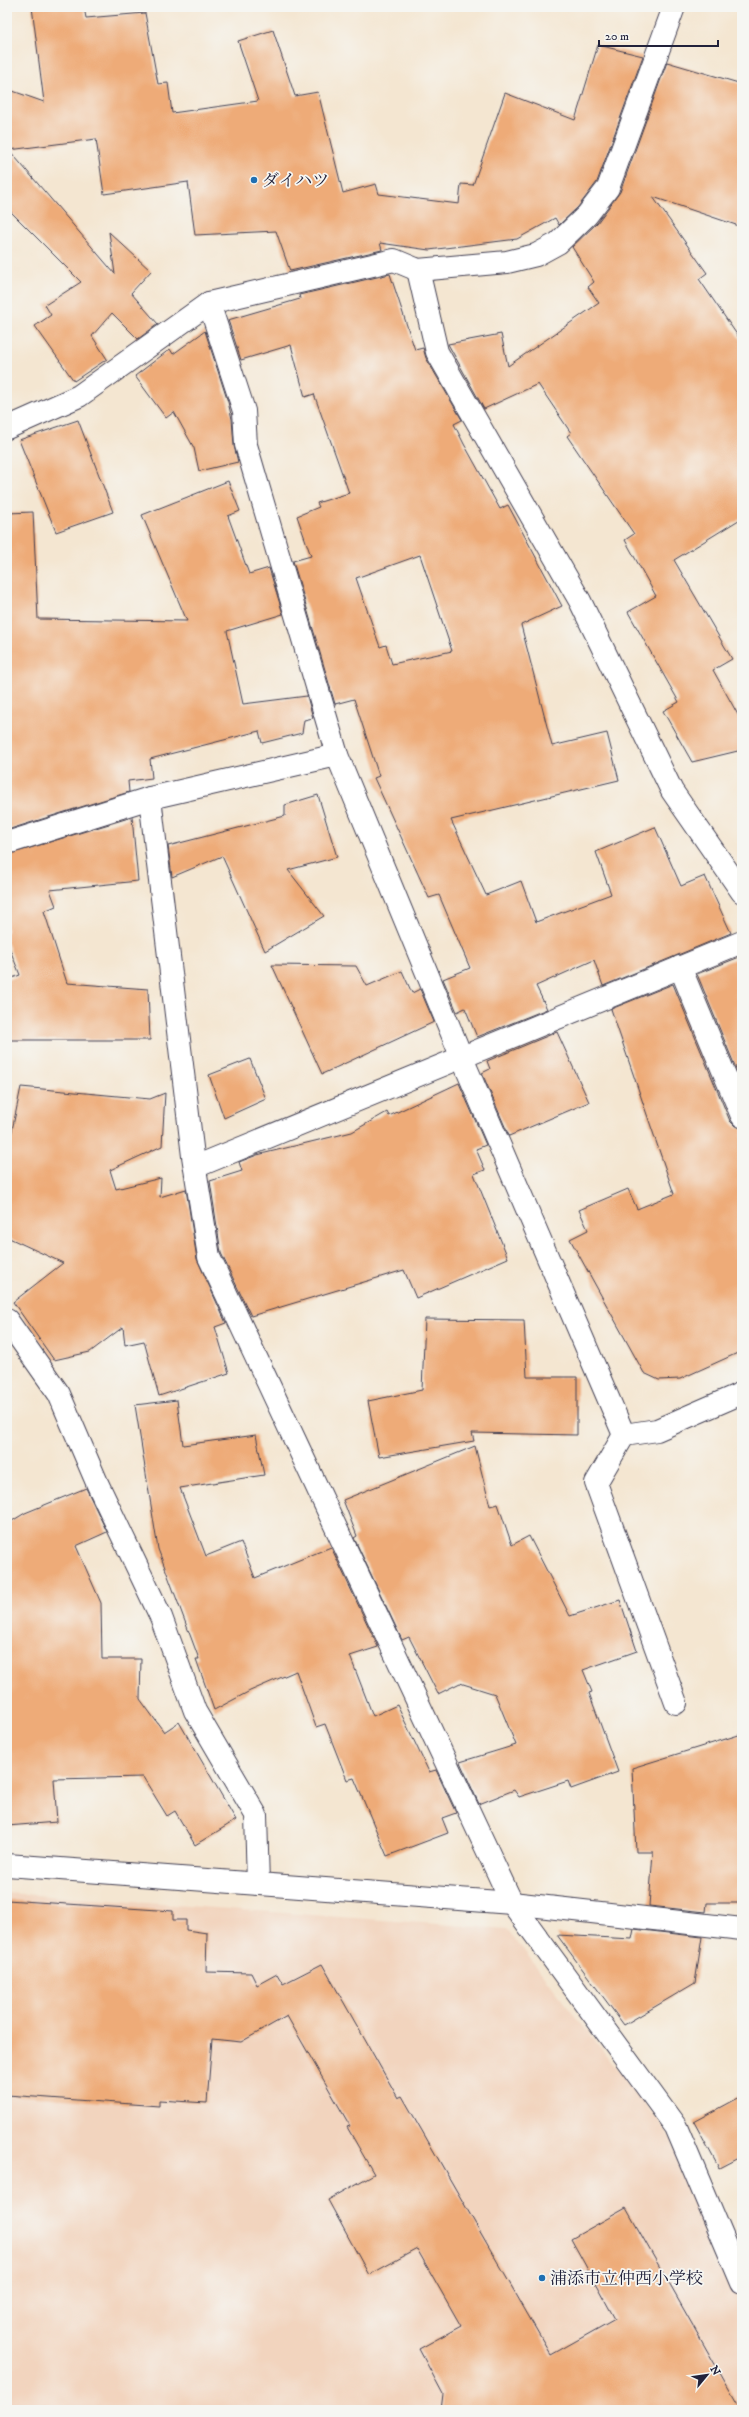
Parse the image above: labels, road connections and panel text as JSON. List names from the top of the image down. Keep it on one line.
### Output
{"places":["ダイハツ","浦添市立仲西小学校"],"scale_bar":"20 m","north":"top right"}
